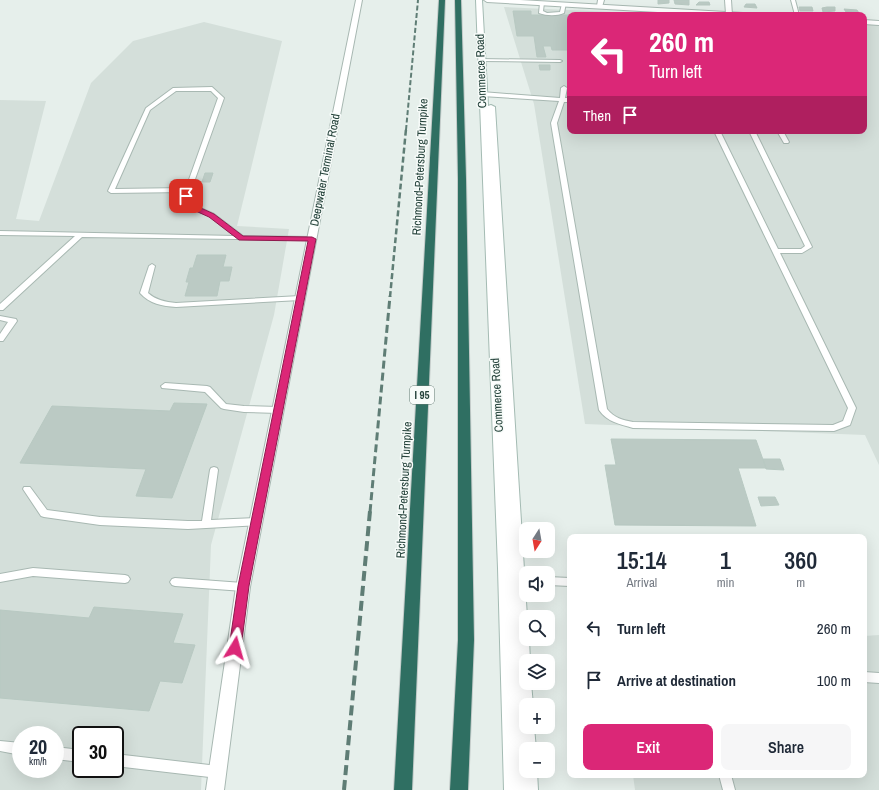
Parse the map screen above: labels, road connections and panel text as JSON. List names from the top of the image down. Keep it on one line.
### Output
{"streets":{"highway":["Richmond-Petersburg Turnpike","I 95"],"main road":["Commerce Road","Deepwater Terminal Road"]},"north":"bottom","page":{"turn":["260 m","Turn left"],"then":"Then","map_buttons":["+","−"],"eta":["15:14","Arrival","1","min","360","m"],"list":[{"name":"Turn left","value":"260 m"},{"name":"Arrive at destination","value":"100 m"}],"buttons":["Exit","Share"],"speed":"20 km/h","limit":"30"}}
